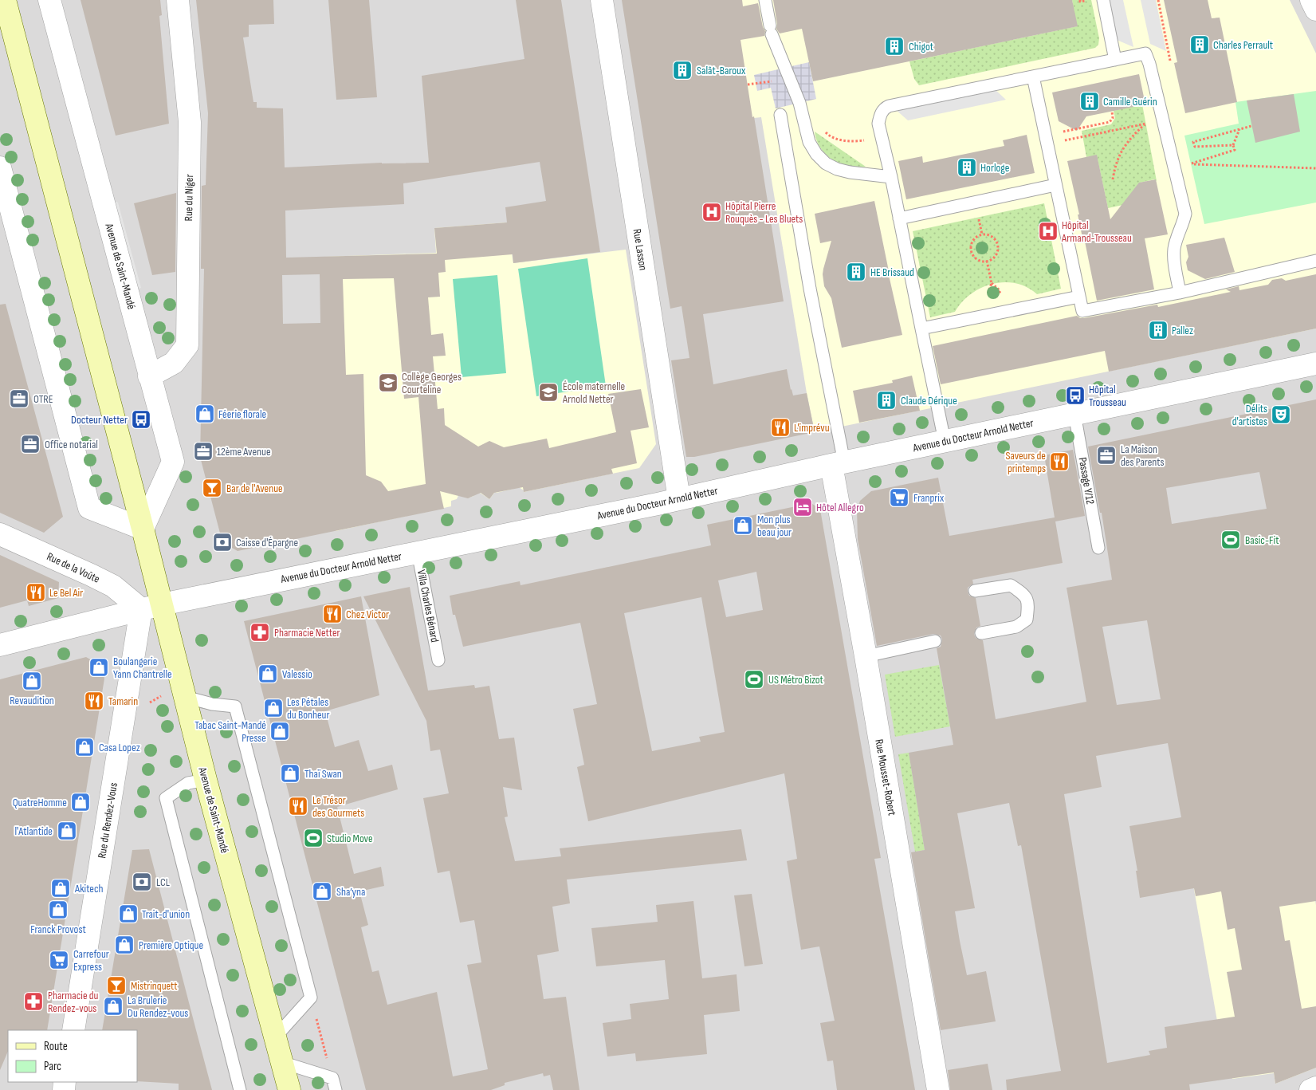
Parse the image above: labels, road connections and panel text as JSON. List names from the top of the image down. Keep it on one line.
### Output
{"streets":{"main road":["Avenue de Saint-Mandé"],"street":["Rue du Niger","Rue Lasson","Avenue du Docteur Arnold Netter","Rue de la Voûte","Rue Mousset-Robert","Rue du Rendez-Vous"],"lane":["Passage Y/12","Villa Charles Bénard"]},"crossings":[["Rue du Niger","Avenue de Saint-Mandé"],["Rue Lasson","Avenue du Docteur Arnold Netter"],["Avenue de Saint-Mandé","Avenue du Docteur Arnold Netter"],["Avenue de Saint-Mandé","Rue de la Voûte"],["Avenue de Saint-Mandé","Rue du Rendez-Vous"],["Avenue du Docteur Arnold Netter","Passage Y/12"],["Avenue du Docteur Arnold Netter","Rue de la Voûte"],["Avenue du Docteur Arnold Netter","Villa Charles Bénard"],["Avenue du Docteur Arnold Netter","Rue Mousset-Robert"],["Avenue du Docteur Arnold Netter","Rue du Rendez-Vous"],["Rue de la Voûte","Rue du Rendez-Vous"]],"places":{"building":["Charles Perrault","Chigot","Salât-Baroux","Camille Guérin","Horloge","HE Brissaud","Pallez","Claude Dérique"],"hospital":["Hôpital Pierre Rouquès - Les Bluets","Hôpital Armand-Trousseau"],"school or university":["Collège Georges Courteline","École maternelle Arnold Netter"],"bus stop":["Hôpital Trousseau","Docteur Netter"],"office":["OTRE","Office notarial","12ème Avenue","La Maison des Parents"],"shop":["Féerie florale","Mon plus beau jour","Boulangerie Yann Chantrelle","Valessio","Revaudition","Les Pétales du Bonheur","Tabac Saint-Mandé Presse","Casa Lopez","Thaï Swan","QuatreHomme","l'Atlantide","Akitech","Sha’yna","Franck Provost","Trait-d'union","Première Optique","La Brulerie Du Rendez-vous"],"theatre":["Délits d'artistes"],"restaurant":["L'imprévu","Saveurs de printemps","Le Bel Air","Chez Victor","Tamarin","Le Trésor des Gourmets"],"bar":["Bar de l'Avenue","Mistrinquett"],"supermarket":["Franprix","Carrefour Express"],"hotel":["Hôtel Allegro"],"sports":["Basic-Fit","US Métro Bizot","Studio Move"],"bank":["Caisse d'Épargne","LCL"],"pharmacy":["Pharmacie Netter","Pharmacie du Rendez-vous"]},"legend":["Route","Parc"]}
